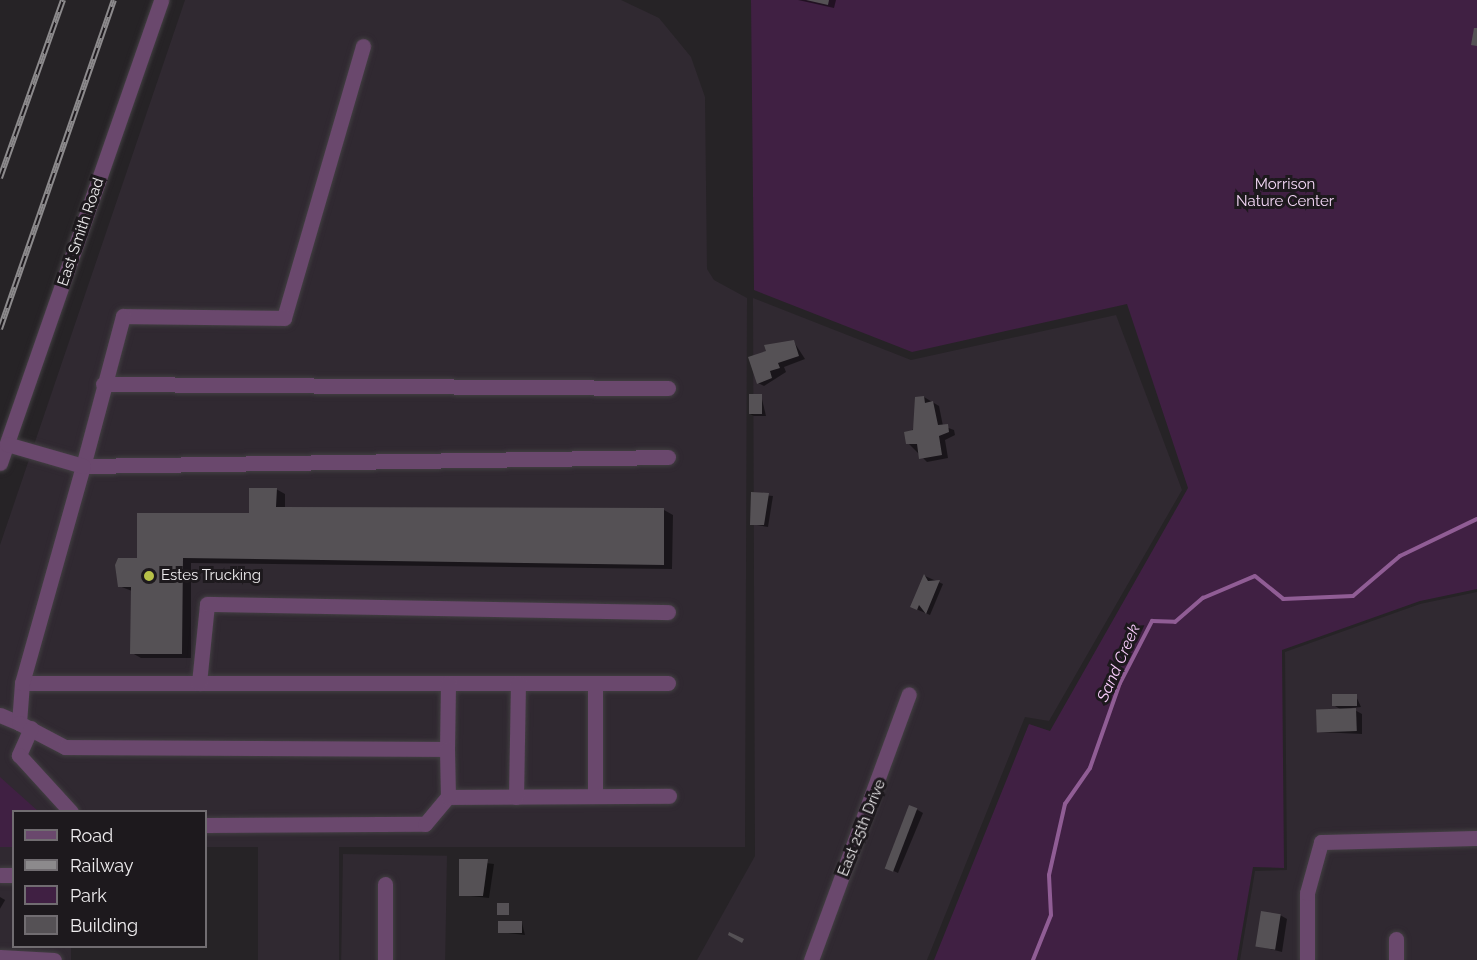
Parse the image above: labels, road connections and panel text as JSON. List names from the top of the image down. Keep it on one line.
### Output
{"streets":{"street":["East Smith Road","East 25th Drive"]},"water":["Sand Creek"],"parks":["Morrison Nature Center"],"places":["Estes Trucking"],"legend":["Road","Railway","Park","Building"]}
